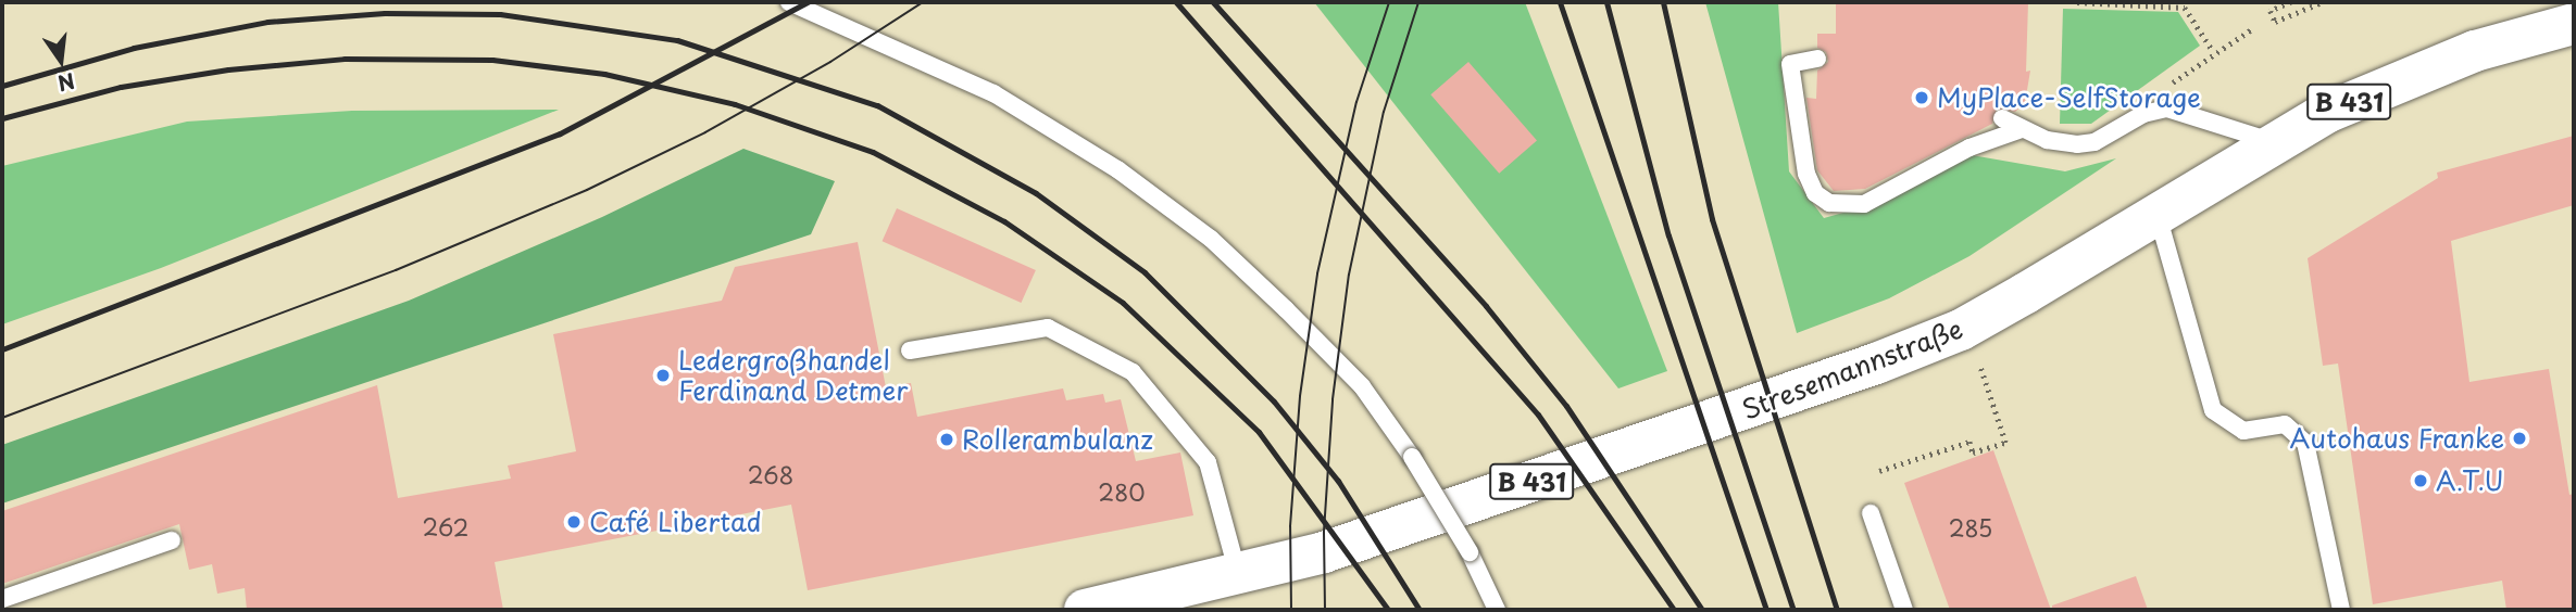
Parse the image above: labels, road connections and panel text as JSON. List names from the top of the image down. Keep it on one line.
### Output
{"streets":{"main road":["B 431","Stresemannstraße"]},"places":["MyPlace-SelfStorage","Ledergroßhandel Ferdinand Detmer","Autohaus Franke","Rollerambulanz","A.T.U","Café Libertad"],"house_numbers":["268","280","262","285"],"north":"bottom"}
